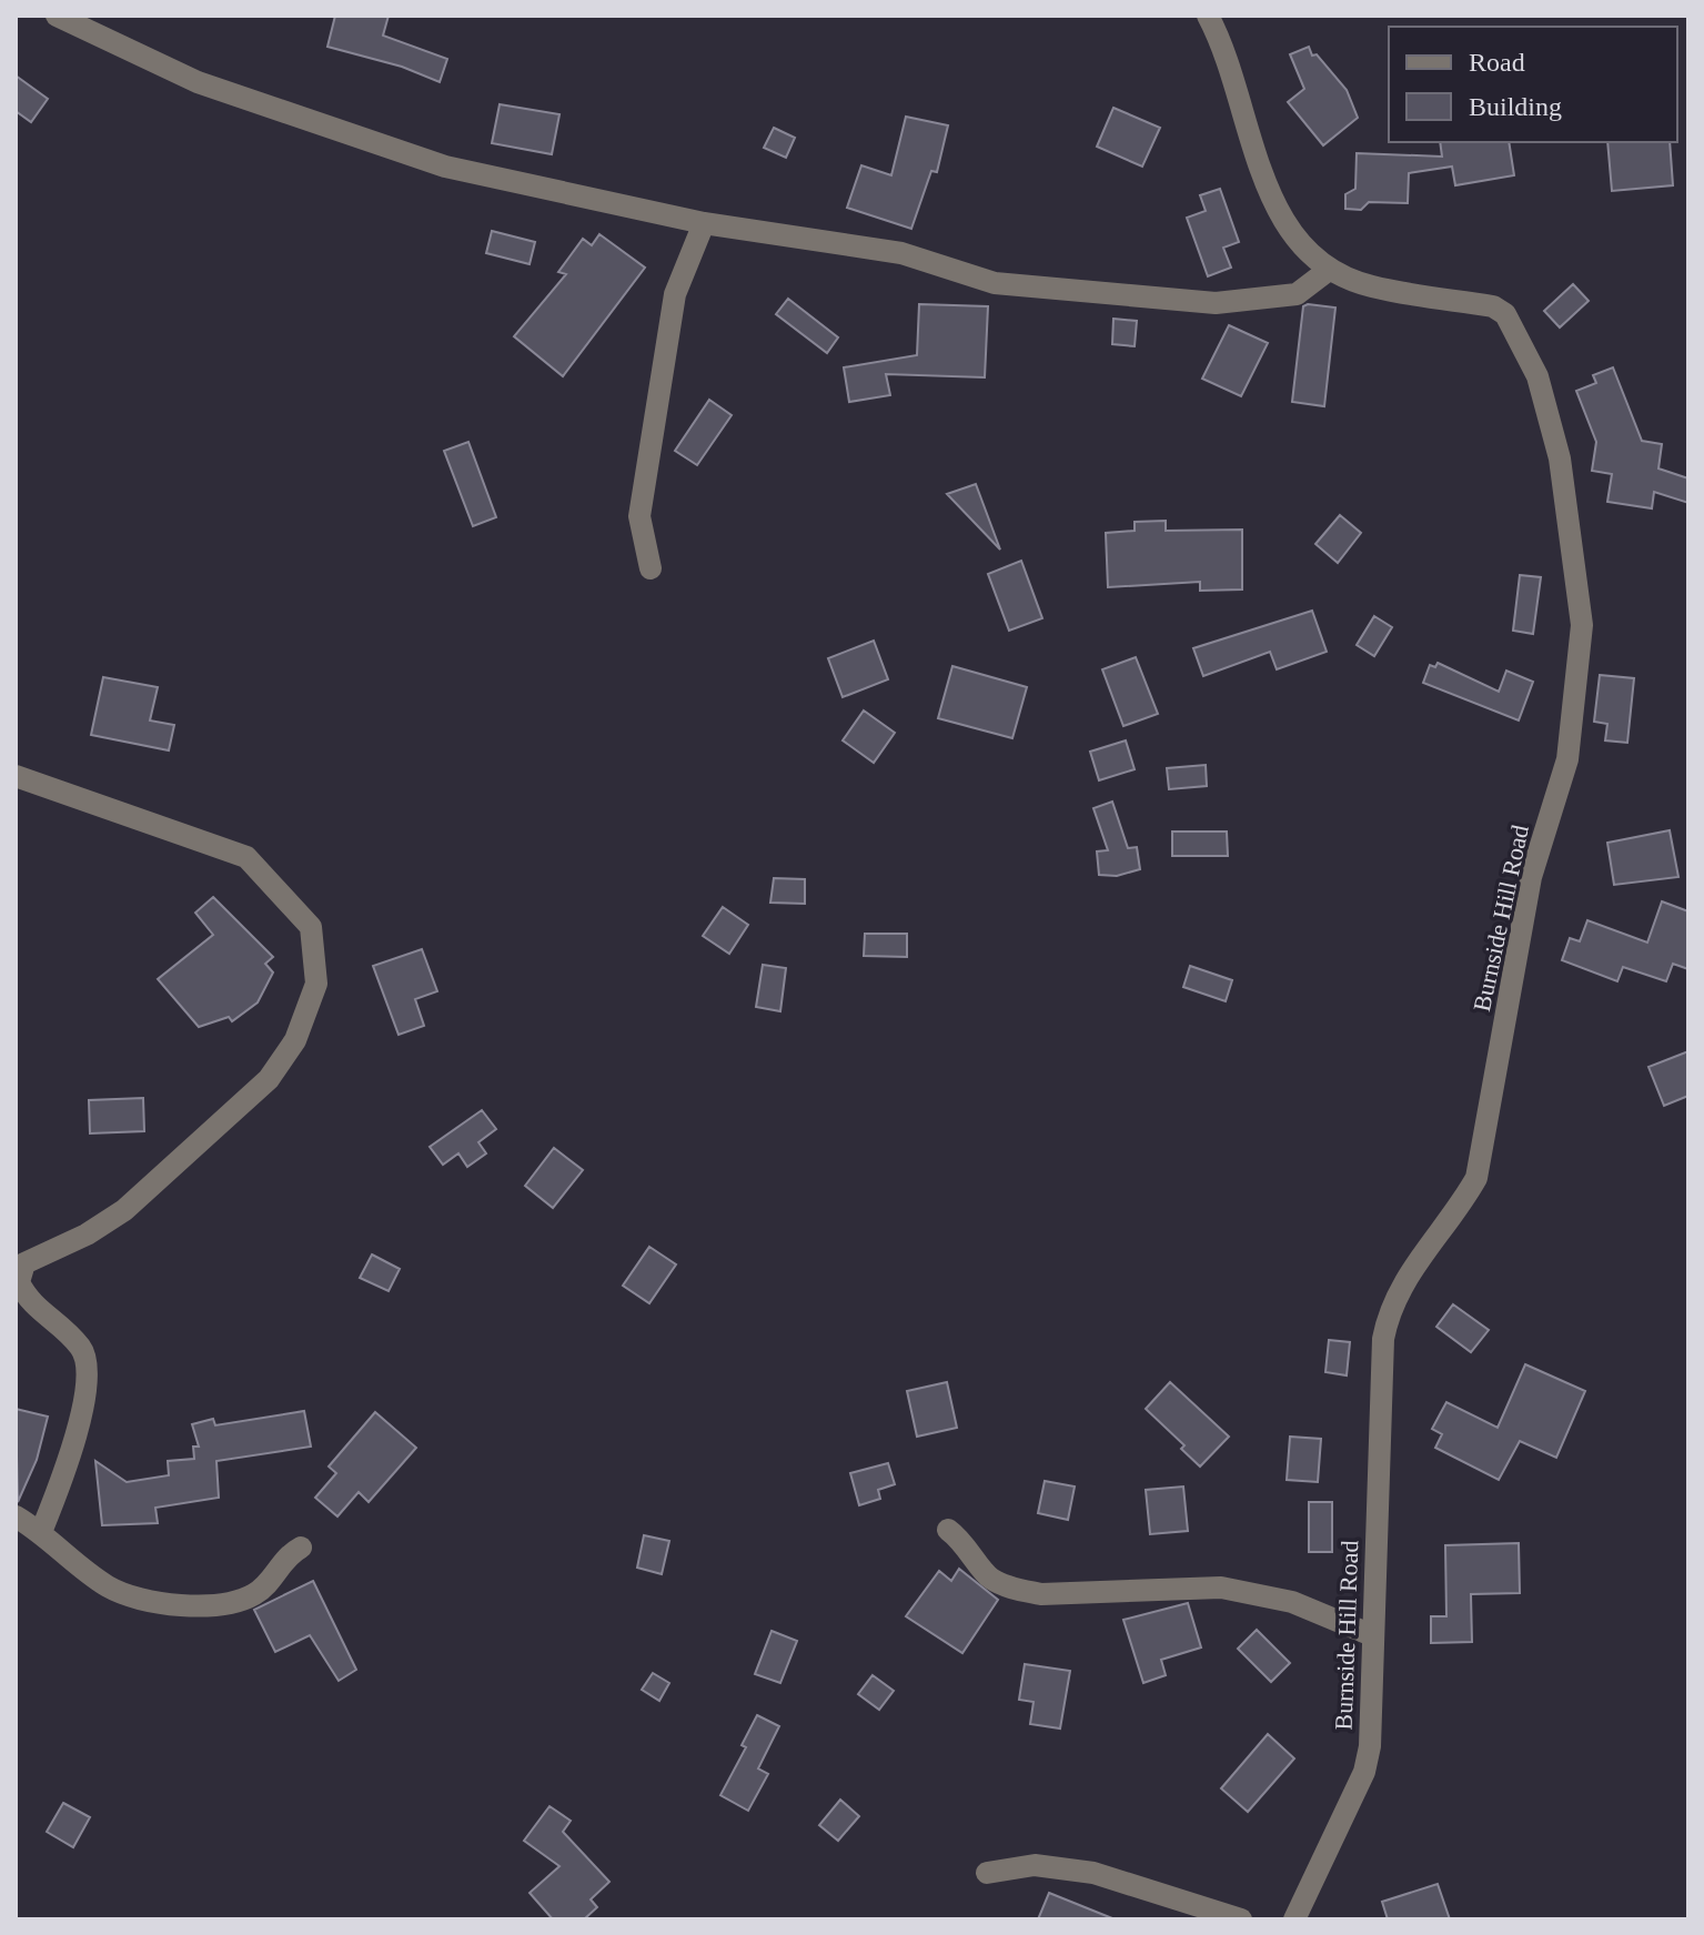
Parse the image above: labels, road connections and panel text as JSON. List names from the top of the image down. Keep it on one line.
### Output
{"streets":{"street":["Burnside Hill Road"]},"legend":["Road","Building"]}
